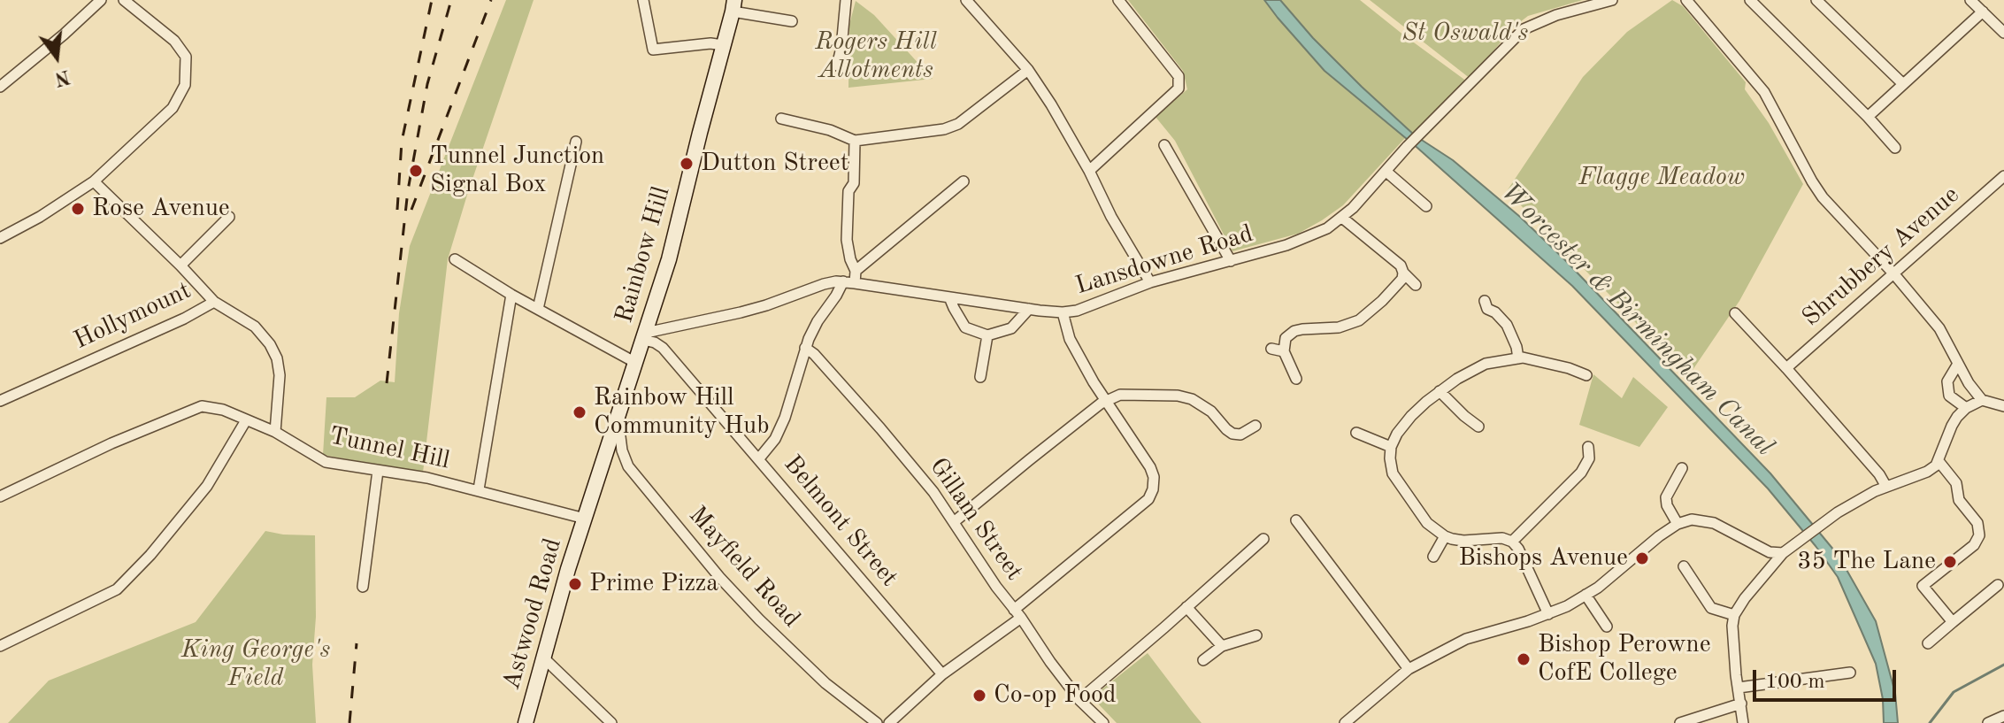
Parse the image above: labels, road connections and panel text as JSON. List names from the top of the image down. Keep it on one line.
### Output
{"streets":{"main road":["Rainbow Hill","Astwood Road"],"street":["Shrubbery Avenue","Lansdowne Road","Hollymount","Tunnel Hill","Gillam Street","Belmont Street","Mayfield Road"]},"crossings":[["Rainbow Hill","Lansdowne Road"],["Rainbow Hill","Tunnel Hill"],["Rainbow Hill","Belmont Street"],["Rainbow Hill","Mayfield Road"],["Rainbow Hill","Astwood Road"],["Lansdowne Road","Belmont Street"],["Hollymount","Tunnel Hill"],["Tunnel Hill","Astwood Road"]],"water":["Worcester & Birmingham Canal"],"parks":["St Oswald's","Rogers Hill Allotments","Flagge Meadow","King George's Field"],"places":["Dutton Street","Tunnel Junction Signal Box","Rose Avenue","Rainbow Hill Community Hub","Bishops Avenue","35 The Lane","Prime Pizza","Bishop Perowne CofE College","Co-op Food"],"scale_bar":"100 m","north":"bottom"}
